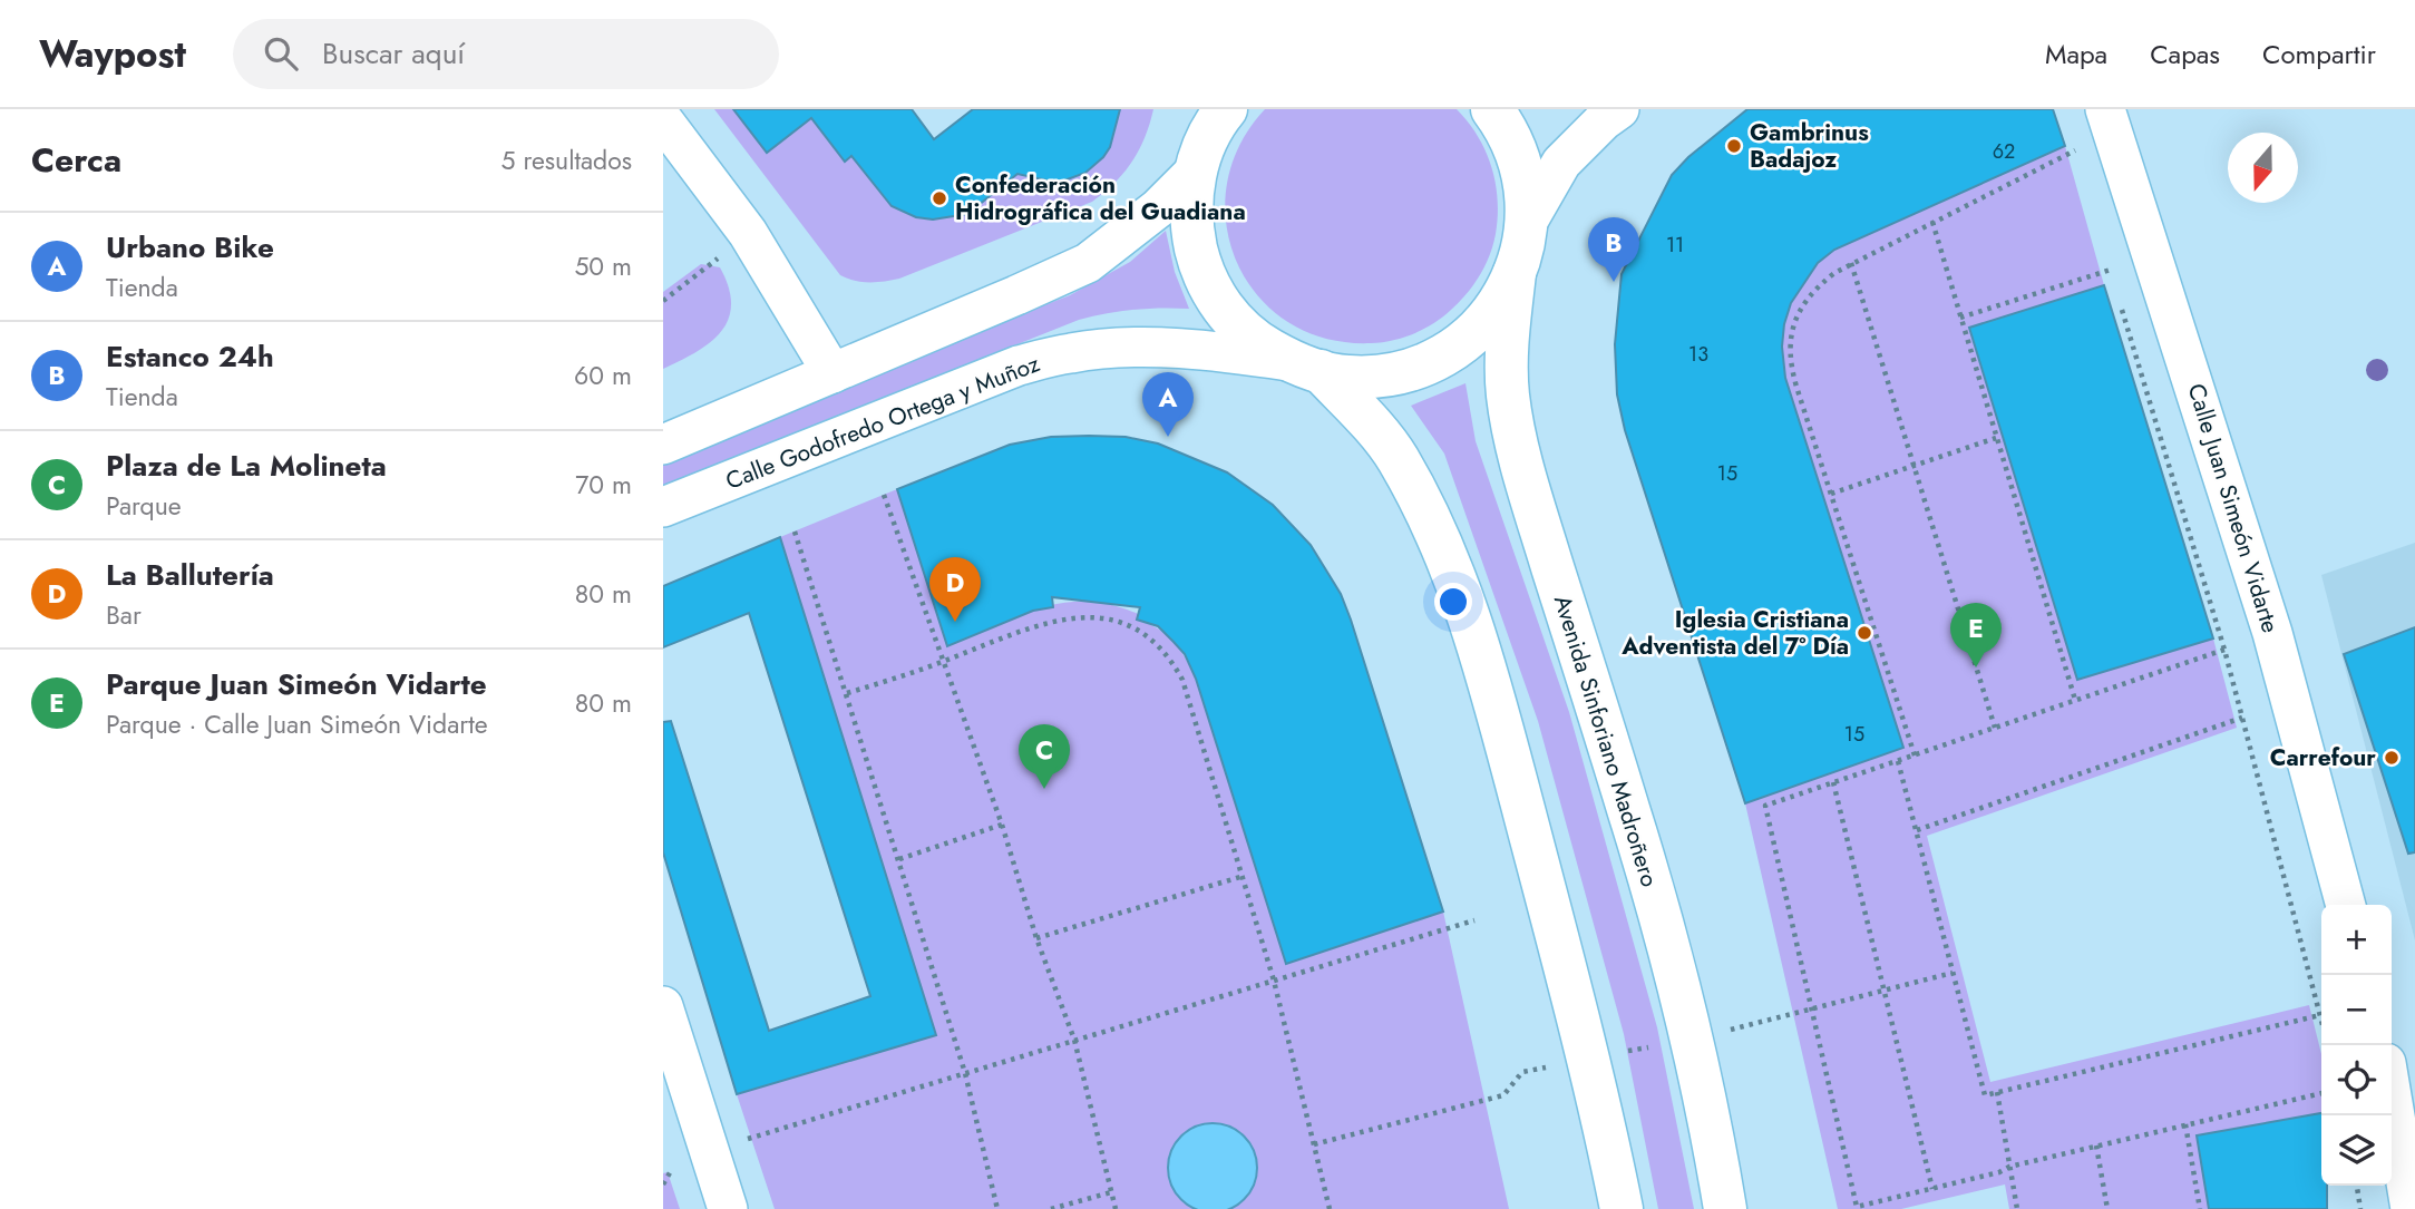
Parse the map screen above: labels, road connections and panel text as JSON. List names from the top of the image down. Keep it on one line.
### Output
{"streets":{"main road":["Avenida Sinforiano Madroñero"],"street":["Calle Godofredo Ortega y Muñoz","Calle Juan Simeón Vidarte"]},"places":["Gambrinus Badajoz","Confederación Hidrográfica del Guadiana","Iglesia Cristiana Adventista del 7º Día","Carrefour"],"house_numbers":["62","11","13","15","15"],"north":"bottom","page":{"header":"Waypost","search":"Buscar aquí","nav":["Mapa","Capas","Compartir"],"heading":["Cerca","5 resultados"],"list":[{"mark":"A","name":"Urbano Bike","note":"Tienda","value":"50 m"},{"mark":"B","name":"Estanco 24h","note":"Tienda","value":"60 m"},{"mark":"C","name":"Plaza de La Molineta","note":"Parque","value":"70 m"},{"mark":"D","name":"La Ballutería","note":"Bar","value":"80 m"},{"mark":"E","name":"Parque Juan Simeón Vidarte","note":"Parque · Calle Juan Simeón Vidarte","value":"80 m"}],"pins":["B","A","D","E","C"],"map_buttons":["+","−"]}}
